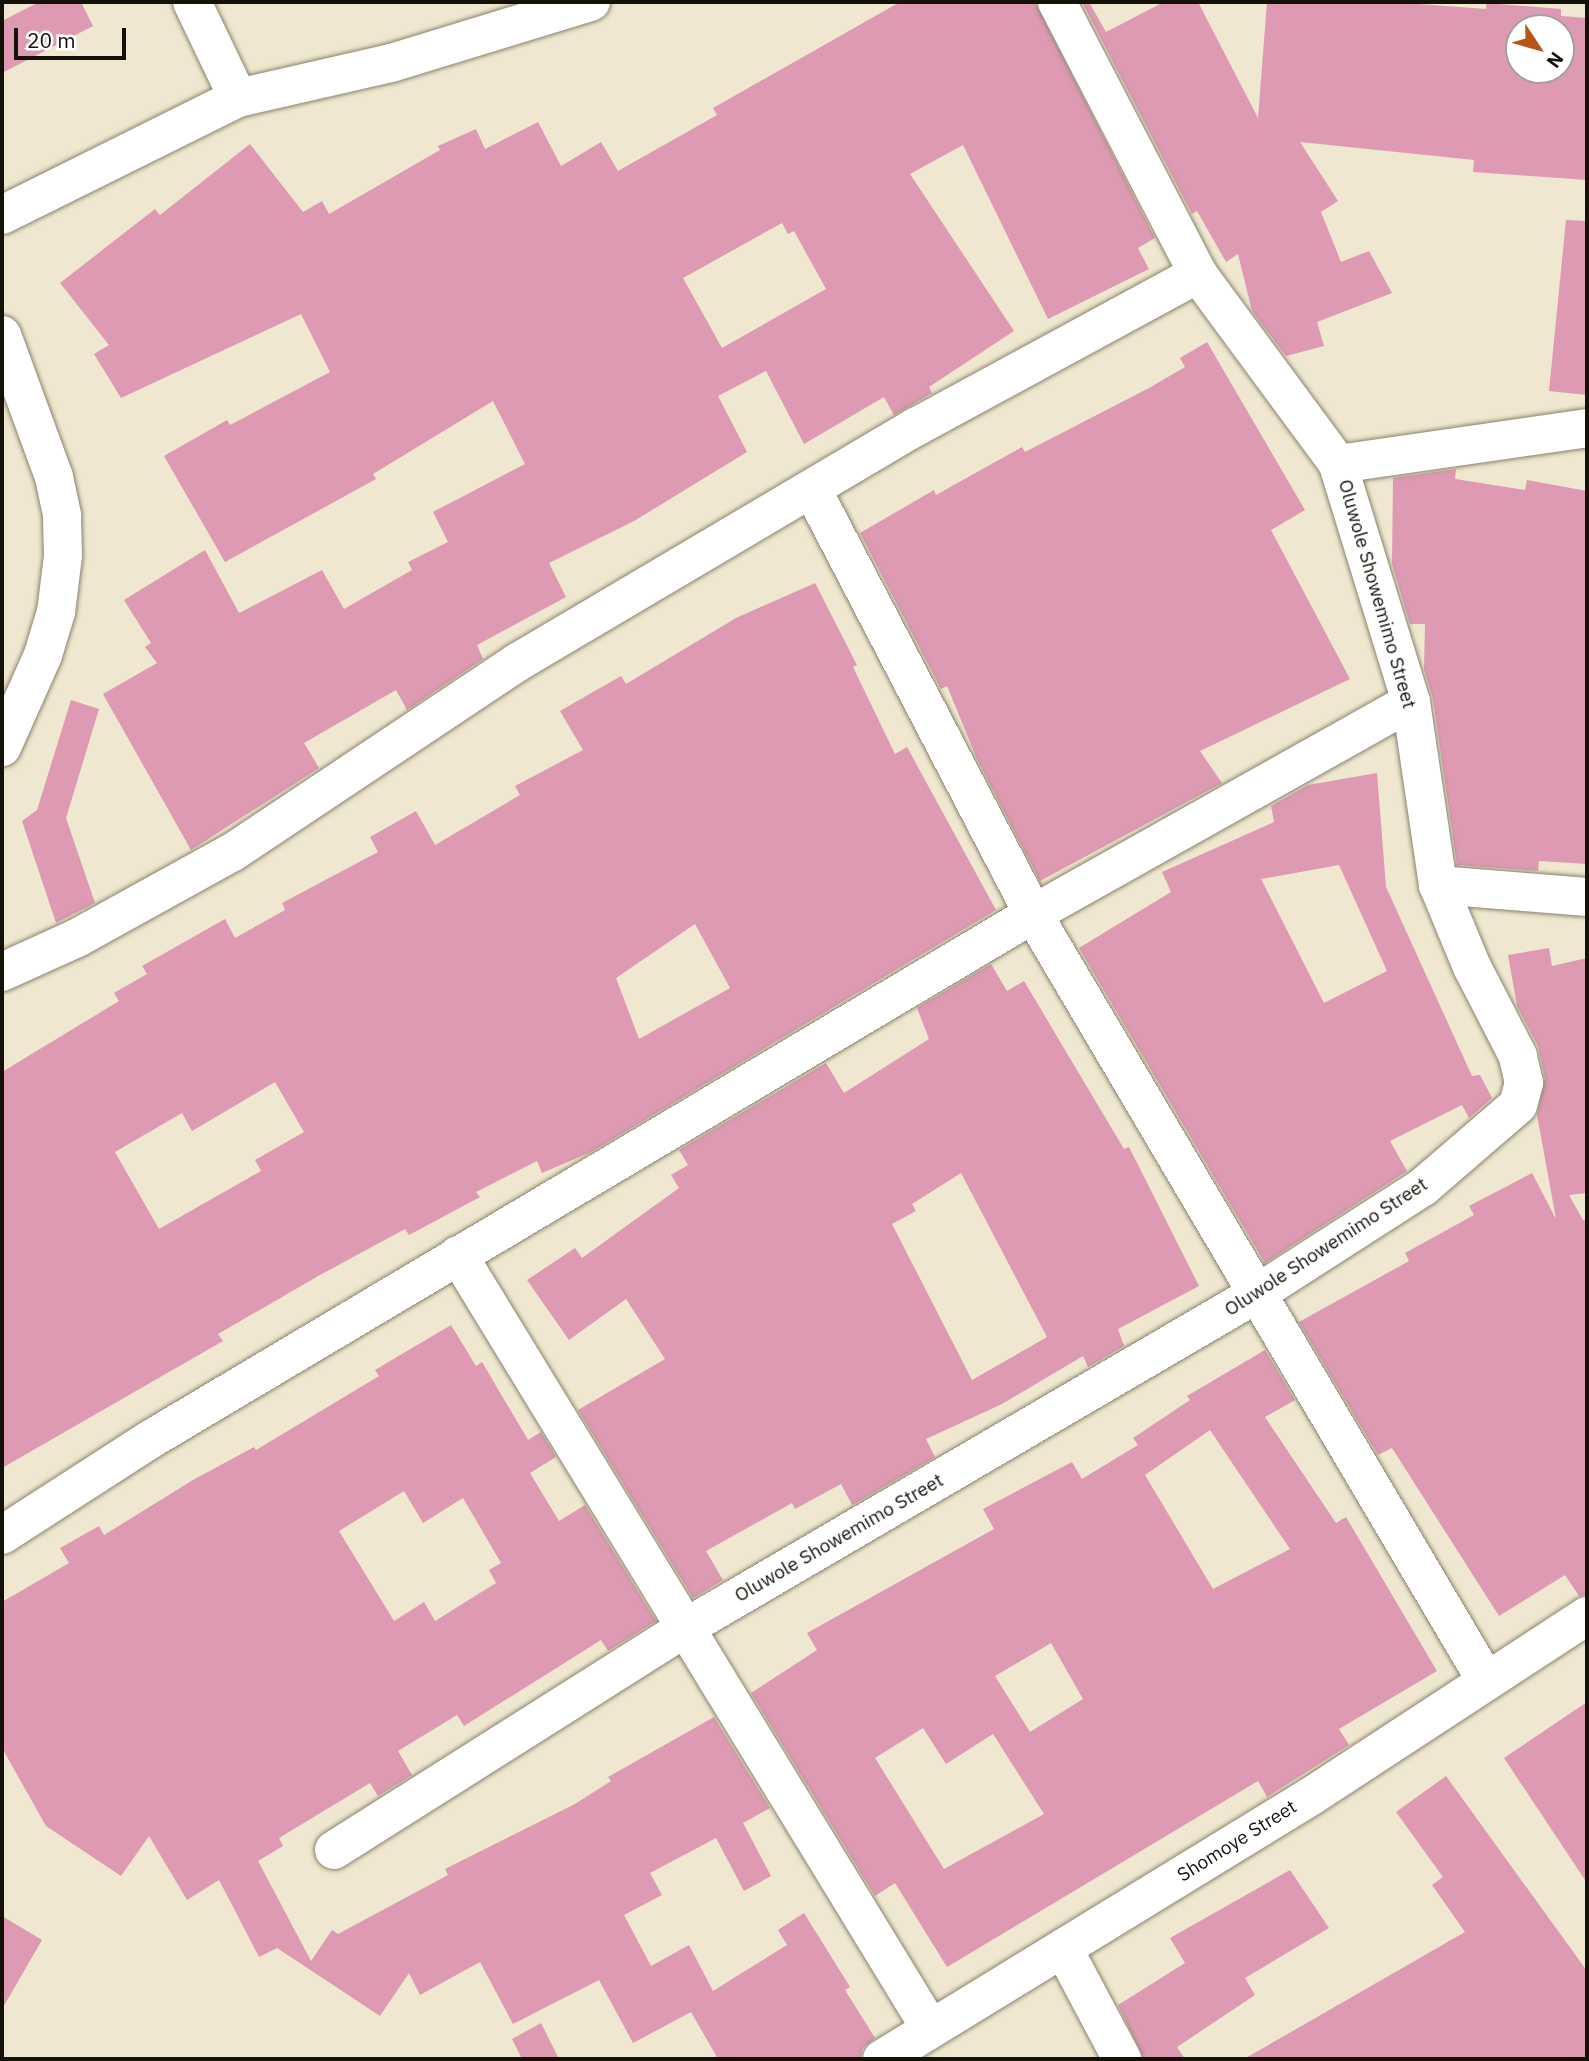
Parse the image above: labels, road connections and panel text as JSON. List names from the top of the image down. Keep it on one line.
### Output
{"streets":{"street":["Oluwole Showemimo Street","Shomoye Street"]},"scale_bar":"20 m","north":"bottom right"}
